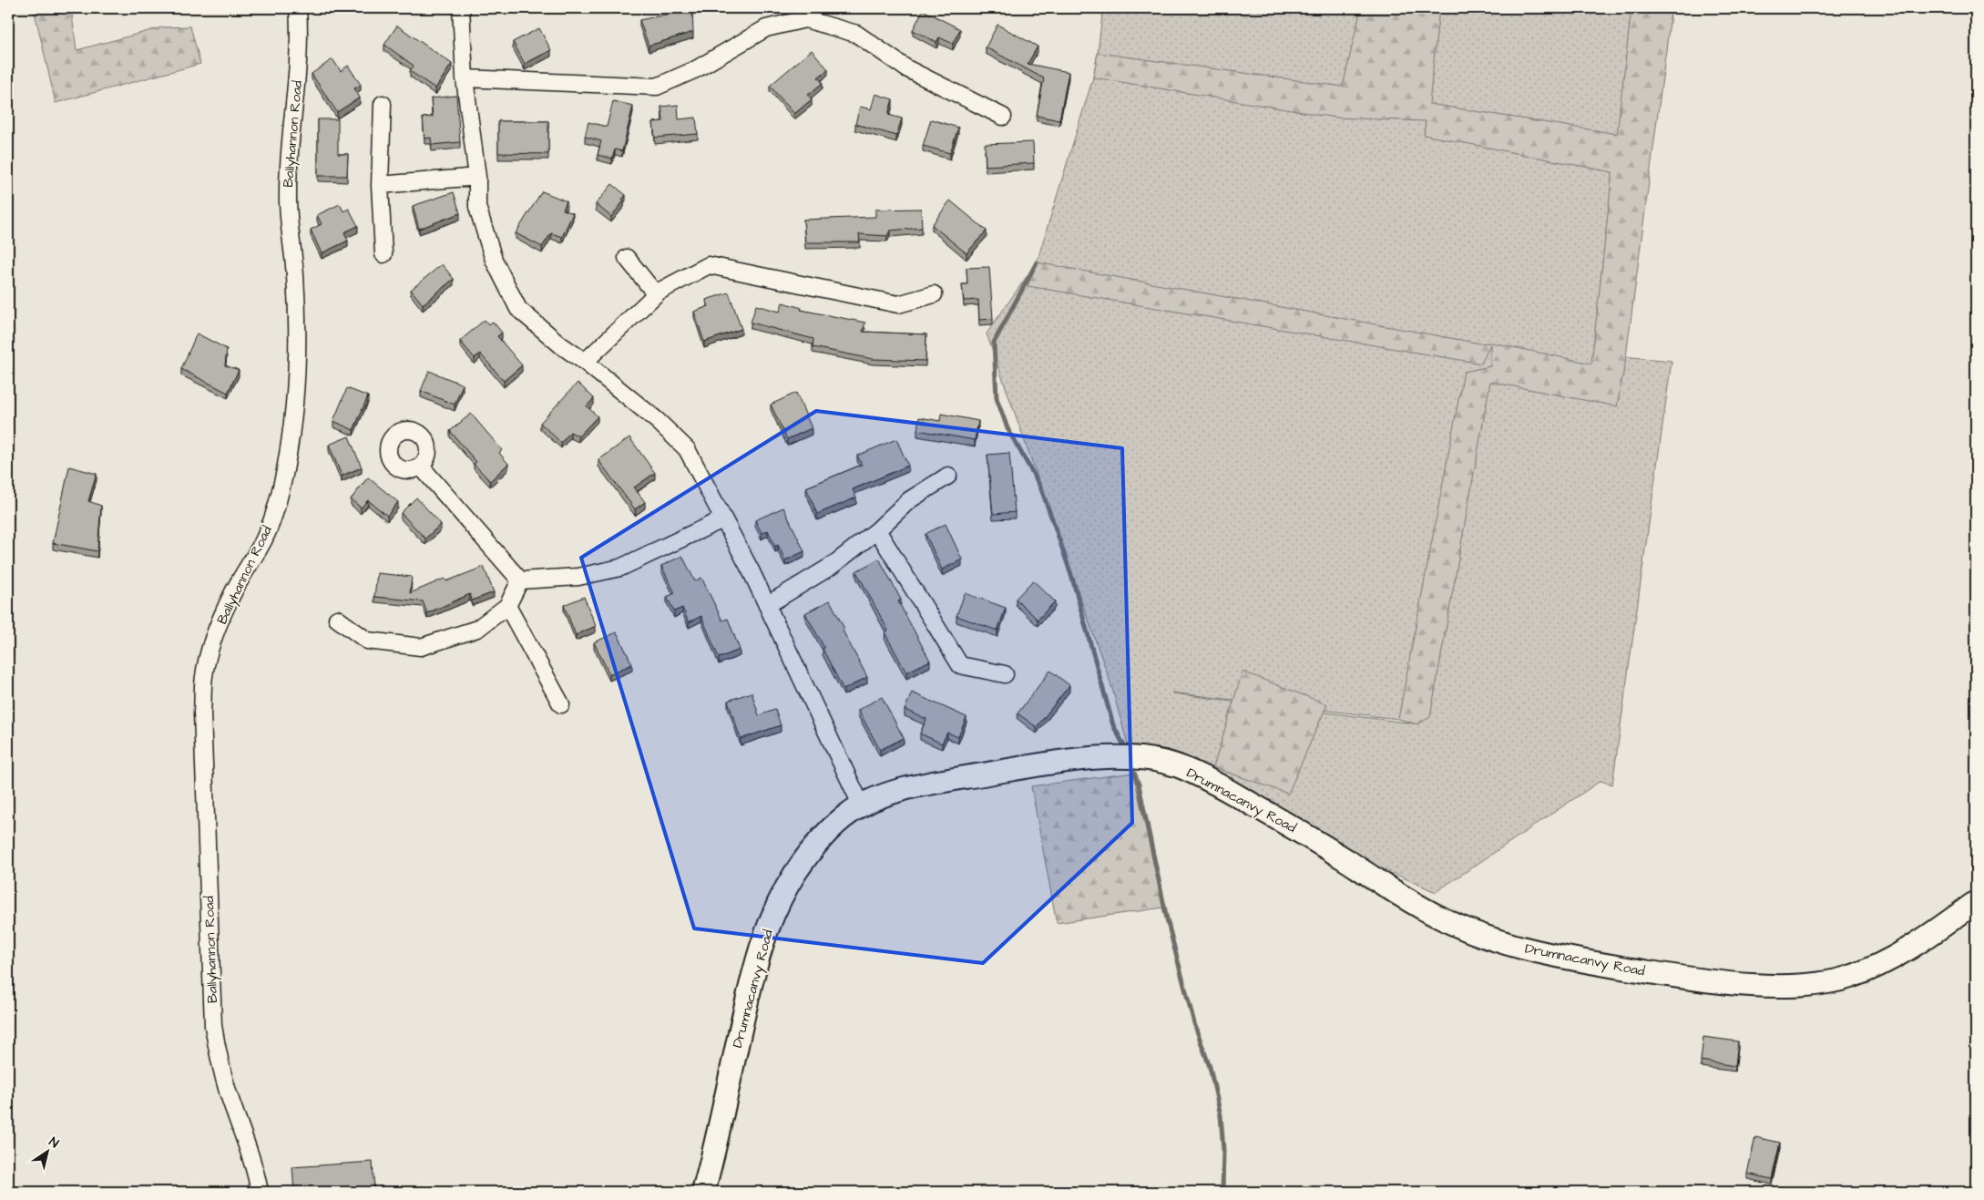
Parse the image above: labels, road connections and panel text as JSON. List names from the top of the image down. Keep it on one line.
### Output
{"streets":{"main road":["Drumnacanvy Road"],"street":["Ballyhannon Road"]},"north":"top right"}
